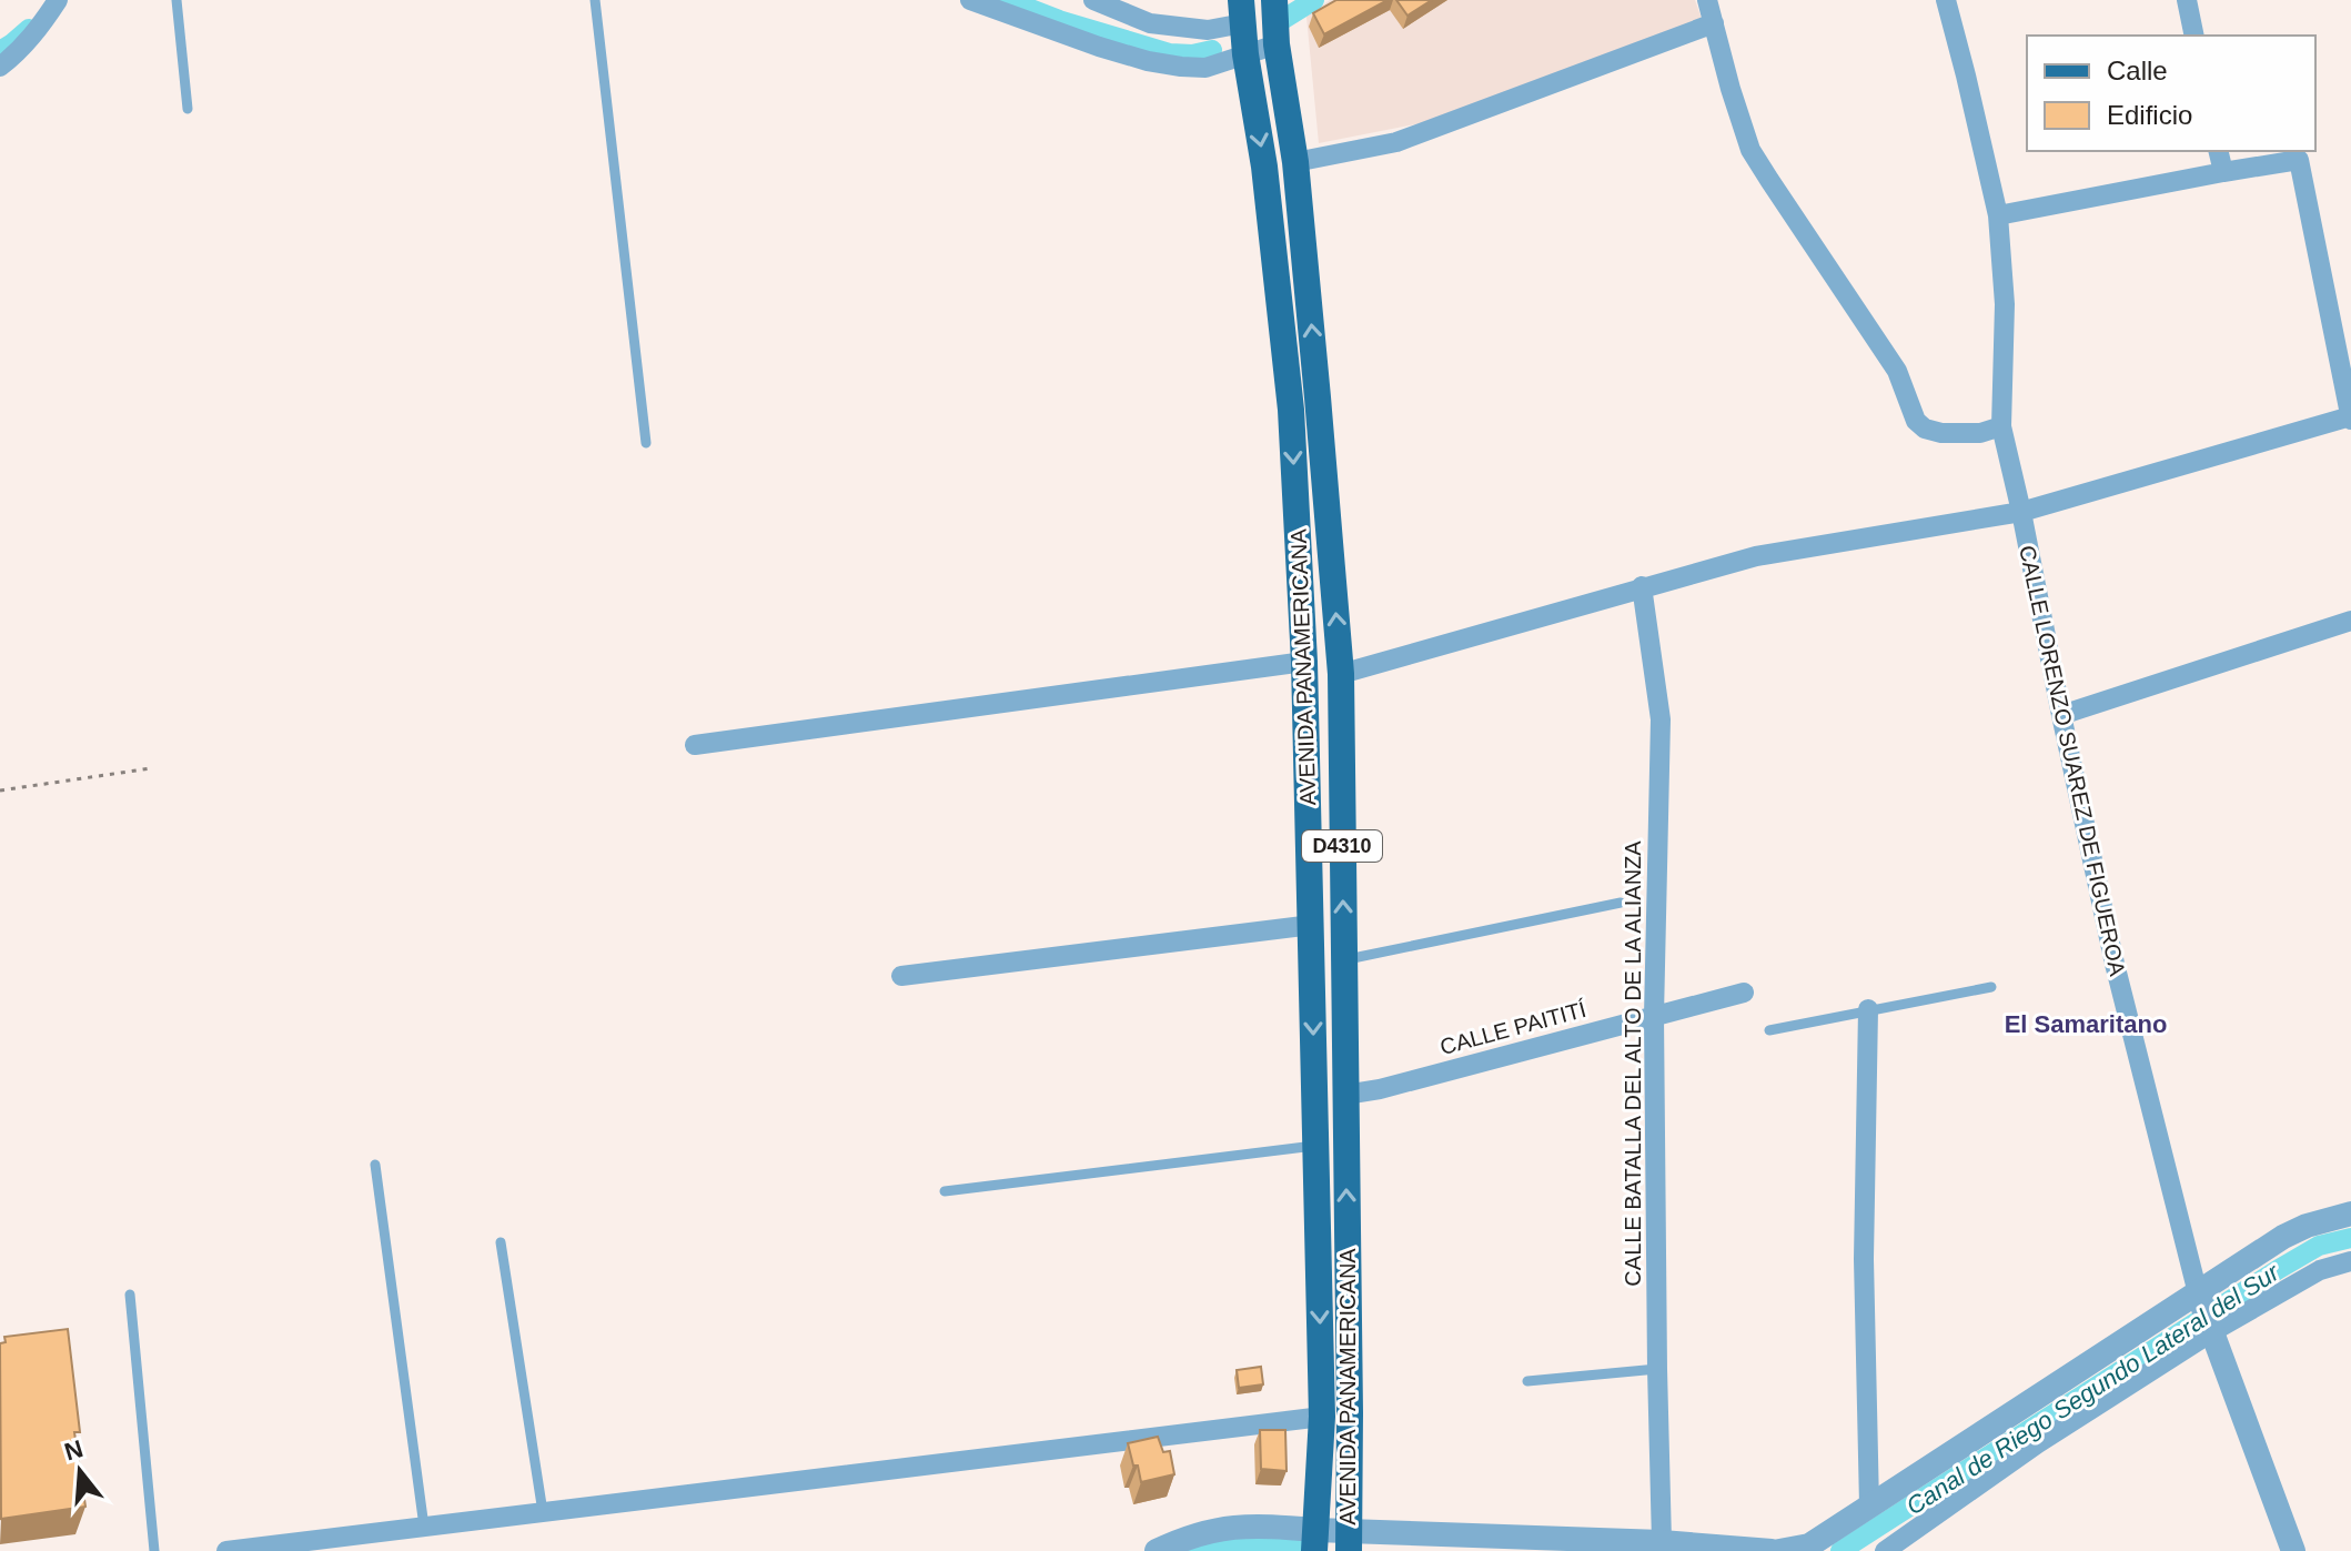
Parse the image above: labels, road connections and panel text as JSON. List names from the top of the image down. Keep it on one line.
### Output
{"streets":{"main road":["AVENIDA PANAMERICANA","D4310"],"street":["CALLE LORENZO SUAREZ DE FIGUEROA","CALLE PAITITÍ","CALLE BATALLA DEL ALTO DE LA ALIANZA"]},"crossings":[["AVENIDA PANAMERICANA","CALLE PAITITÍ"],["CALLE PAITITÍ","CALLE BATALLA DEL ALTO DE LA ALIANZA"]],"districts":["El Samaritano"],"water":["Canal de Riego Segundo Lateral del Sur"],"legend":["Calle","Edificio"],"north":"top"}
